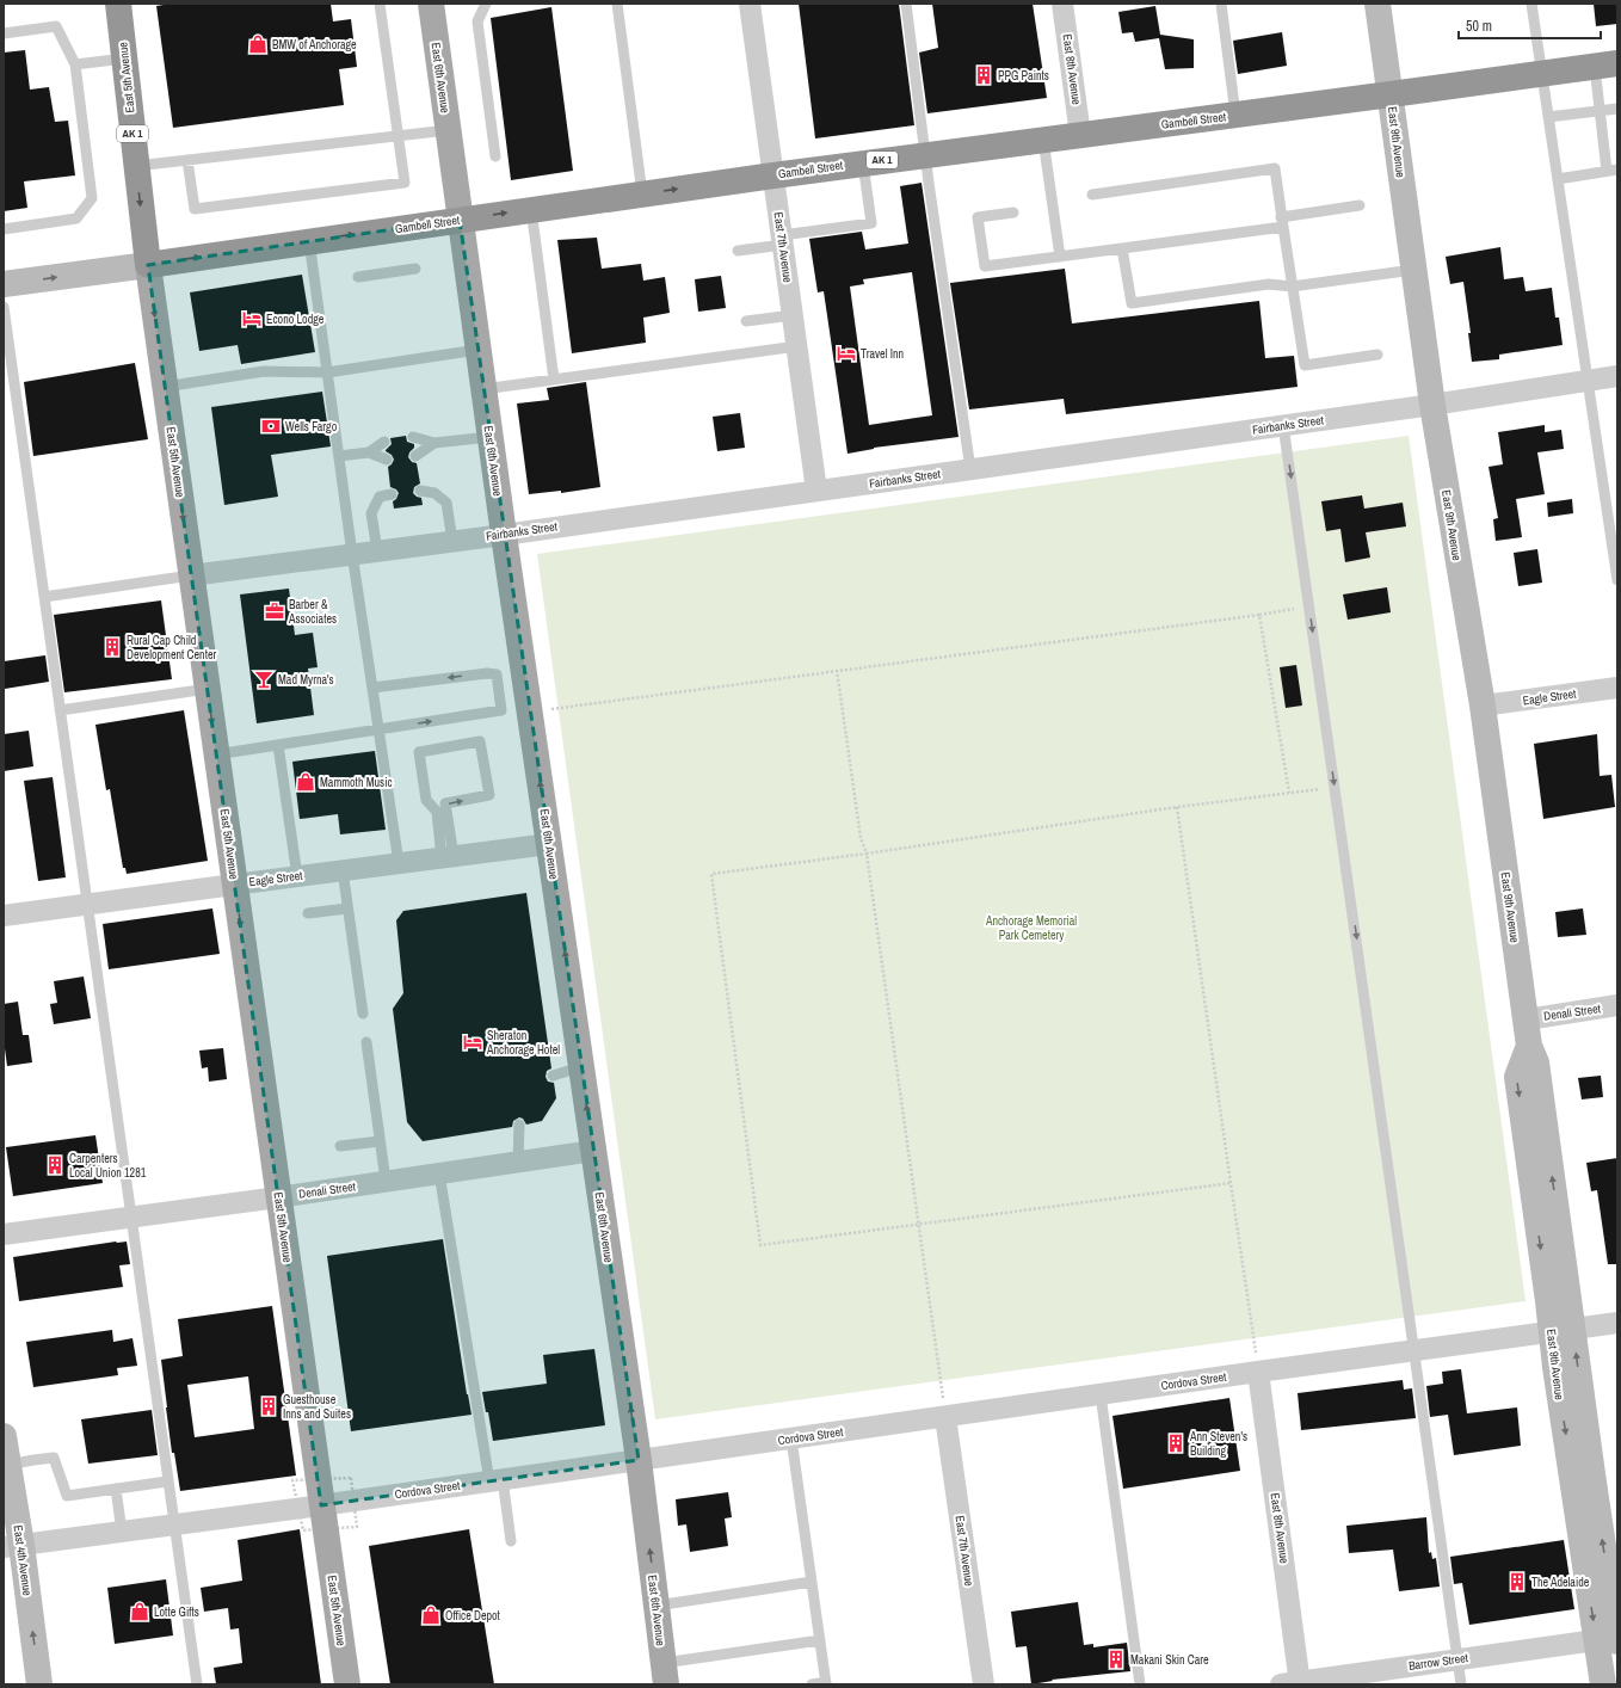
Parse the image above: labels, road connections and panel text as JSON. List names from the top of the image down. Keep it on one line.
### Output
{"streets":{"highway":["East 5th Avenue","Gambell Street","AK 1"],"main road":["East 6th Avenue"],"street":["East 8th Avenue","East 9th Avenue","East 7th Avenue","Fairbanks Street","Eagle Street","Denali Street","Cordova Street","East 4th Avenue","Barrow Street"]},"crossings":[["East 8th Avenue","Gambell Street"],["East 8th Avenue","Cordova Street"],["East 8th Avenue","Barrow Street"],["East 5th Avenue","Gambell Street"],["East 5th Avenue","Fairbanks Street"],["East 5th Avenue","Eagle Street"],["East 5th Avenue","Denali Street"],["East 5th Avenue","Cordova Street"],["East 6th Avenue","Gambell Street"],["East 6th Avenue","Fairbanks Street"],["East 6th Avenue","Eagle Street"],["East 6th Avenue","Denali Street"],["East 6th Avenue","Cordova Street"],["Gambell Street","East 9th Avenue"],["Gambell Street","East 7th Avenue"],["East 9th Avenue","Fairbanks Street"],["East 9th Avenue","Eagle Street"],["East 9th Avenue","Denali Street"],["East 9th Avenue","Cordova Street"],["East 9th Avenue","Barrow Street"],["East 7th Avenue","Fairbanks Street"],["East 7th Avenue","Cordova Street"],["Cordova Street","East 4th Avenue"]],"one_way":["East 5th Avenue","East 6th Avenue","Gambell Street","East 4th Avenue"],"parks":["Anchorage Memorial Park Cemetery"],"places":{"shop":["BMW of Anchorage","Mammoth Music","Lotte Gifts","Office Depot"],"building":["PPG Paints","Rural Cap Child Development Center","Carpenters Local Union 1281","Guesthouse Inns and Suites","Ann Steven's Building","The Adelaide","Makani Skin Care"],"hotel":["Econo Lodge","Travel Inn","Sheraton Anchorage Hotel"],"bank":["Wells Fargo"],"office":["Barber & Associates"],"bar":["Mad Myrna's"]},"scale_bar":"50 m"}
